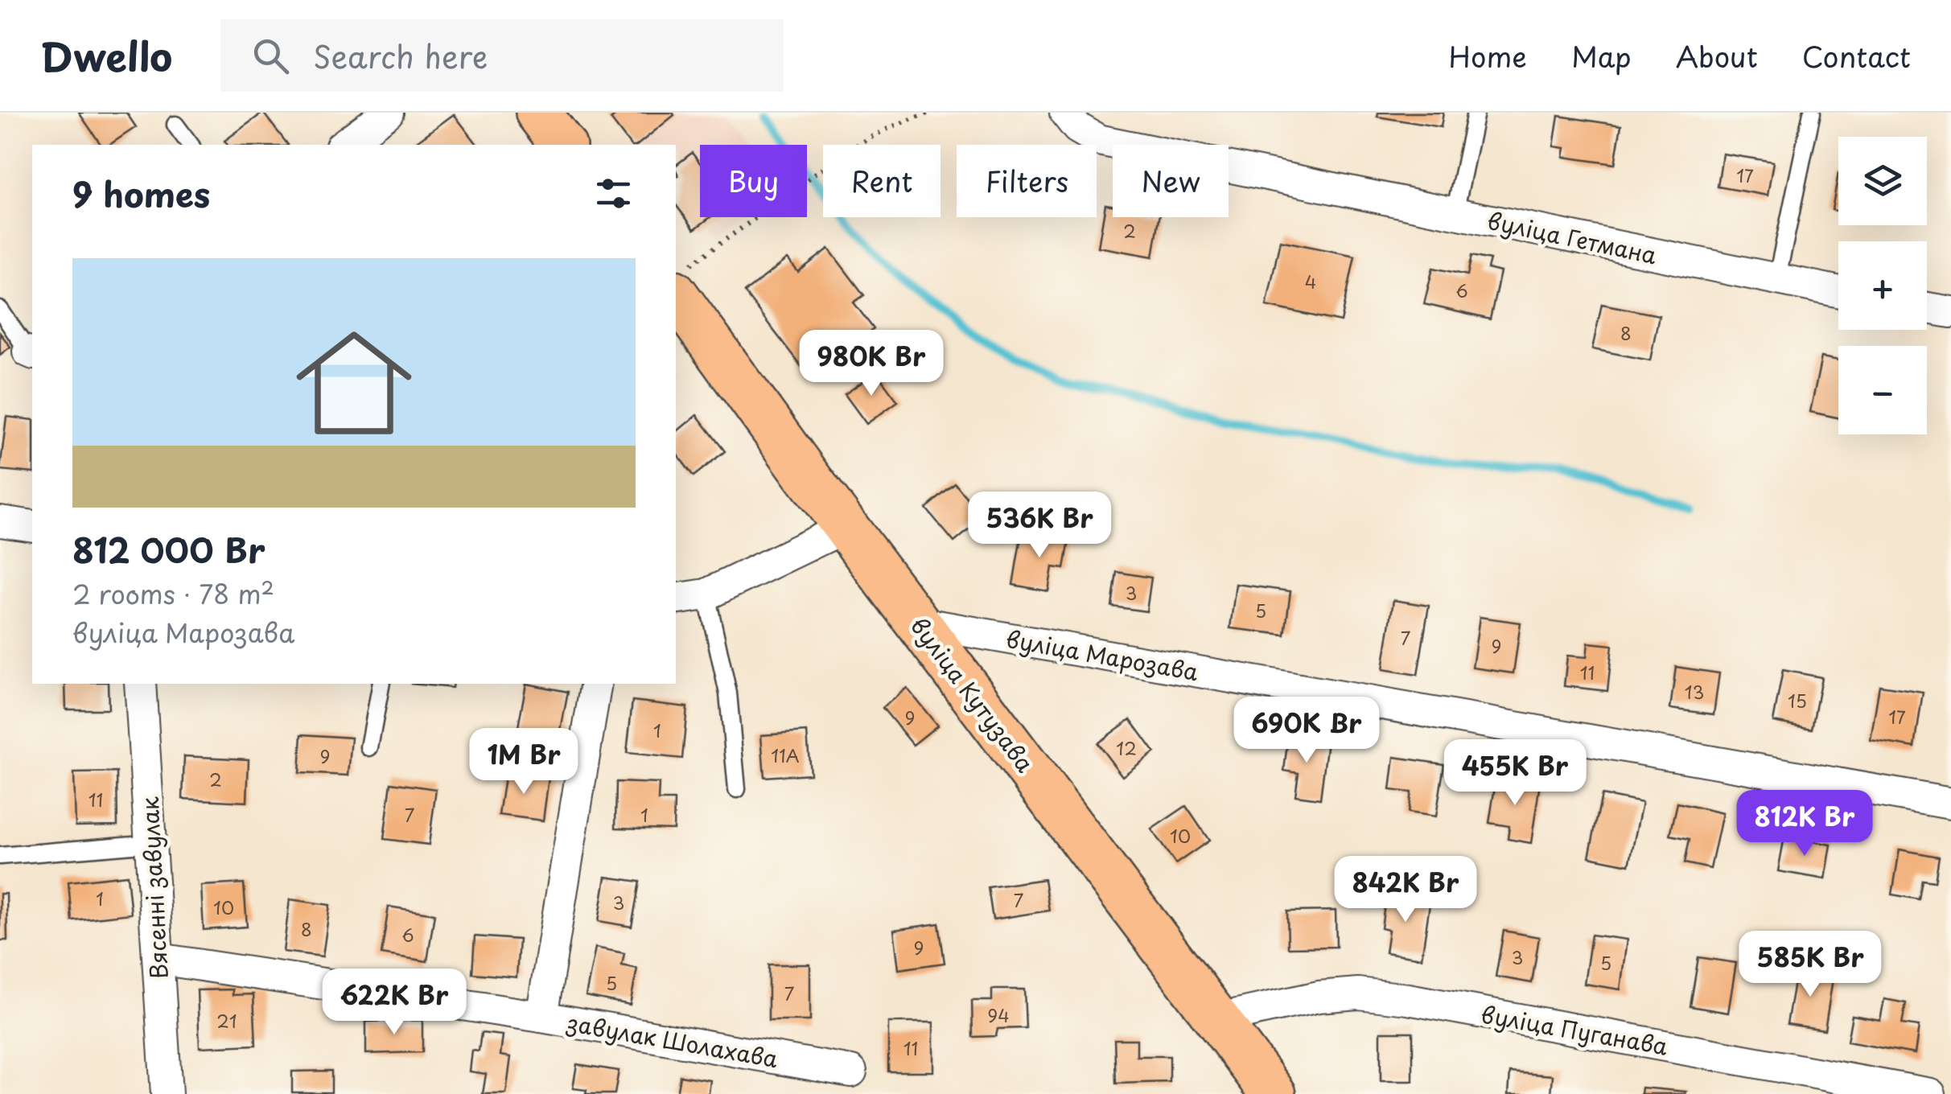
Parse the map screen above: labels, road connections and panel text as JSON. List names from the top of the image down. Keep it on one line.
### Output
{"streets":{"main road":["вуліца Кутузава"],"street":["вуліца Гетмана","вуліца Марозава","Вясенні завулак","вуліца Пуганава","завулак Шолахава"]},"crossings":[["вуліца Марозава","вуліца Кутузава"],["вуліца Кутузава","вуліца Пуганава"],["Вясенні завулак","завулак Шолахава"]],"house_numbers":["17","2","4","6","8","3","5","7","9","11","13","15","17","9","1","12","11А","9","2","11","7","1","10","1","7","3","10","8","6","9","3","5","5","7","94","21","11"],"page":{"header":"Dwello","search":"Search here","nav":["Home","Map","About","Contact"],"map_buttons":["+","−"],"chip":["Buy","Rent","Filters","New"],"heading":"9 homes","list":[{"name":"812 000 Br","note":"2 rooms · 78 m² · вуліца Марозава"}],"price":["980K Br","536K Br","690K Br","1M Br","455K Br","812K Br","842K Br","585K Br","622K Br"]}}
